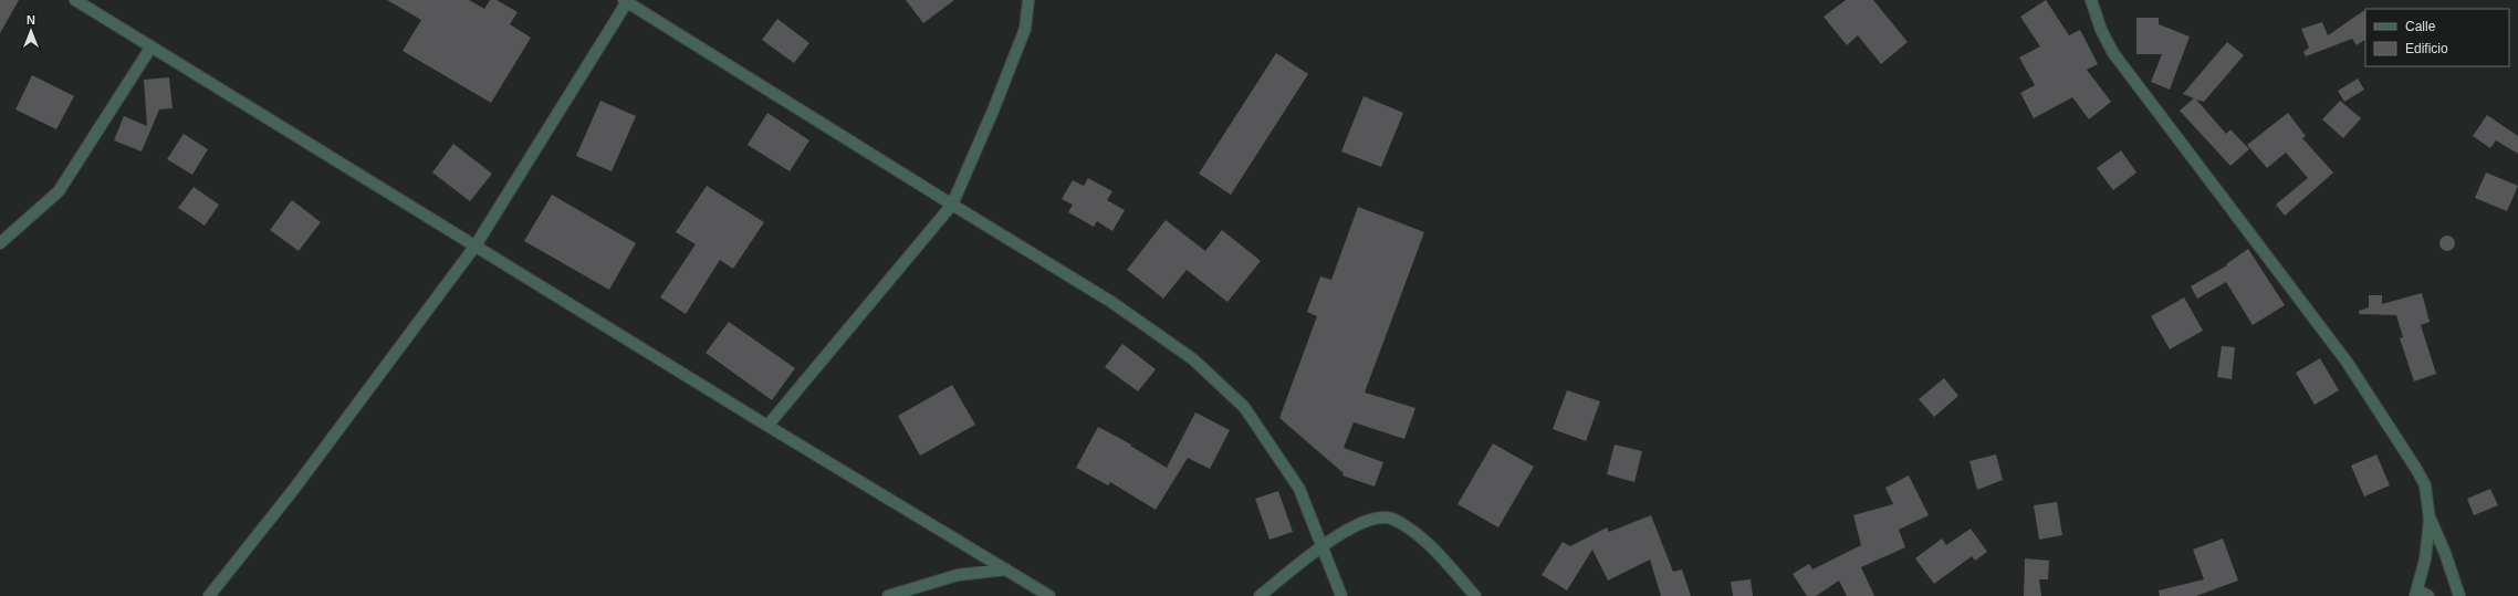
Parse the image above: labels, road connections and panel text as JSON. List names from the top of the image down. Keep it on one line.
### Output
{"legend":["Calle","Edificio"],"north":"top"}
